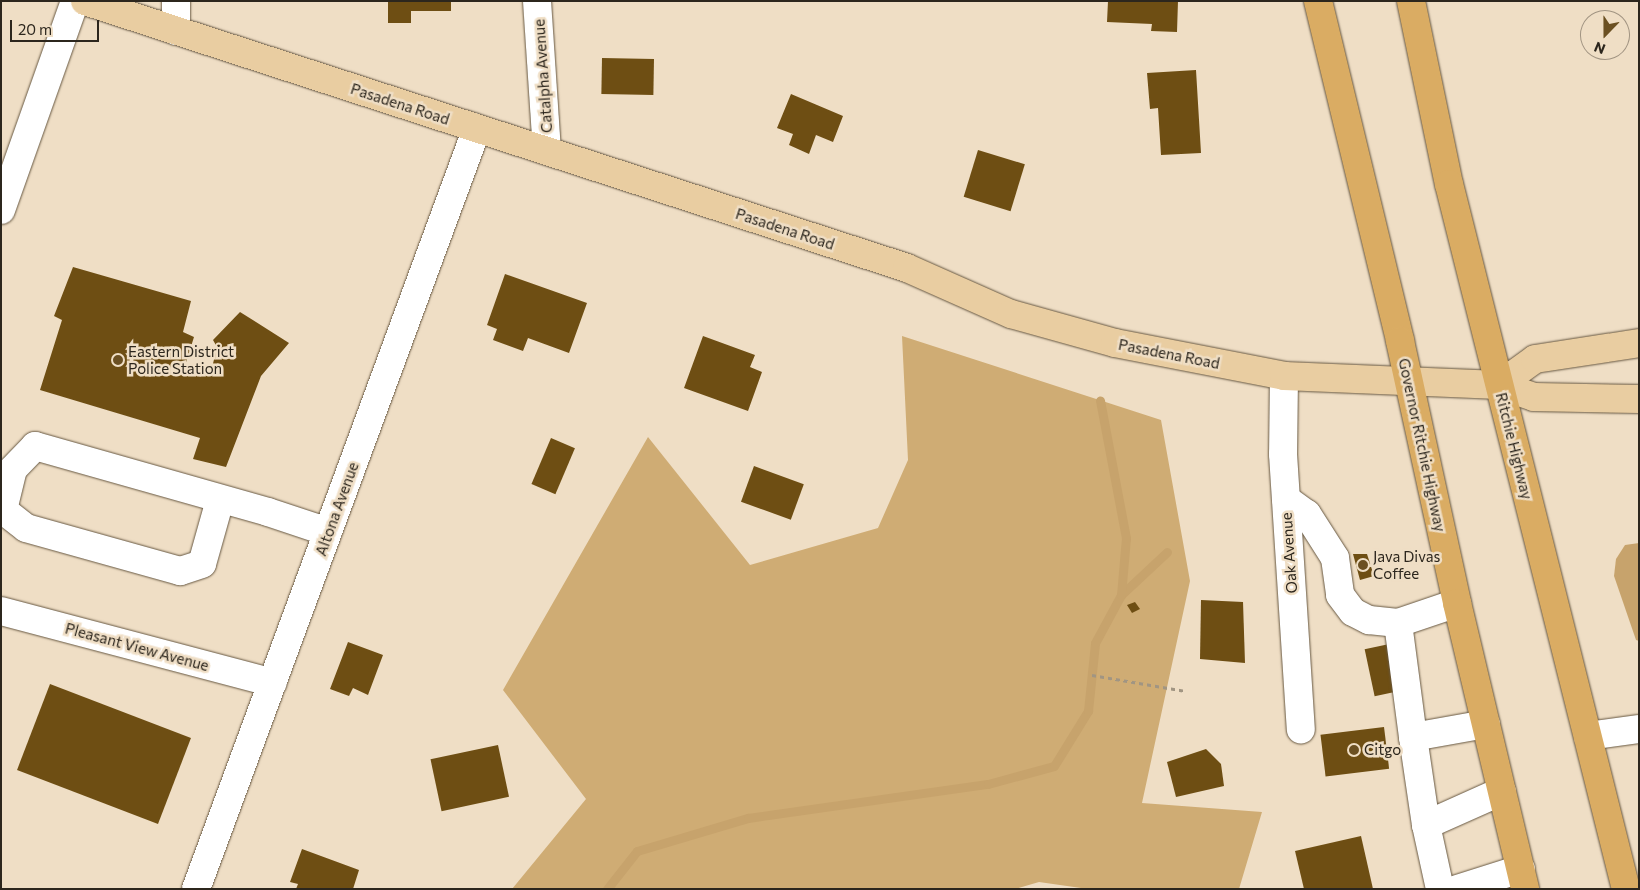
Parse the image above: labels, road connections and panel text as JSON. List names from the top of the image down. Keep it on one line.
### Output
{"streets":{"highway":["Governor Ritchie Highway","Ritchie Highway"],"main road":["Pasadena Road"],"street":["Catalpha Avenue","Altona Avenue","Oak Avenue","Pleasant View Avenue"]},"crossings":[["Catalpha Avenue","Pasadena Road"],["Pasadena Road","Governor Ritchie Highway"],["Pasadena Road","Ritchie Highway"],["Pasadena Road","Altona Avenue"],["Pasadena Road","Oak Avenue"],["Altona Avenue","Pleasant View Avenue"]],"places":["Eastern District Police Station","Java Divas Coffee","Citgo"],"scale_bar":"20 m","north":"bottom"}
